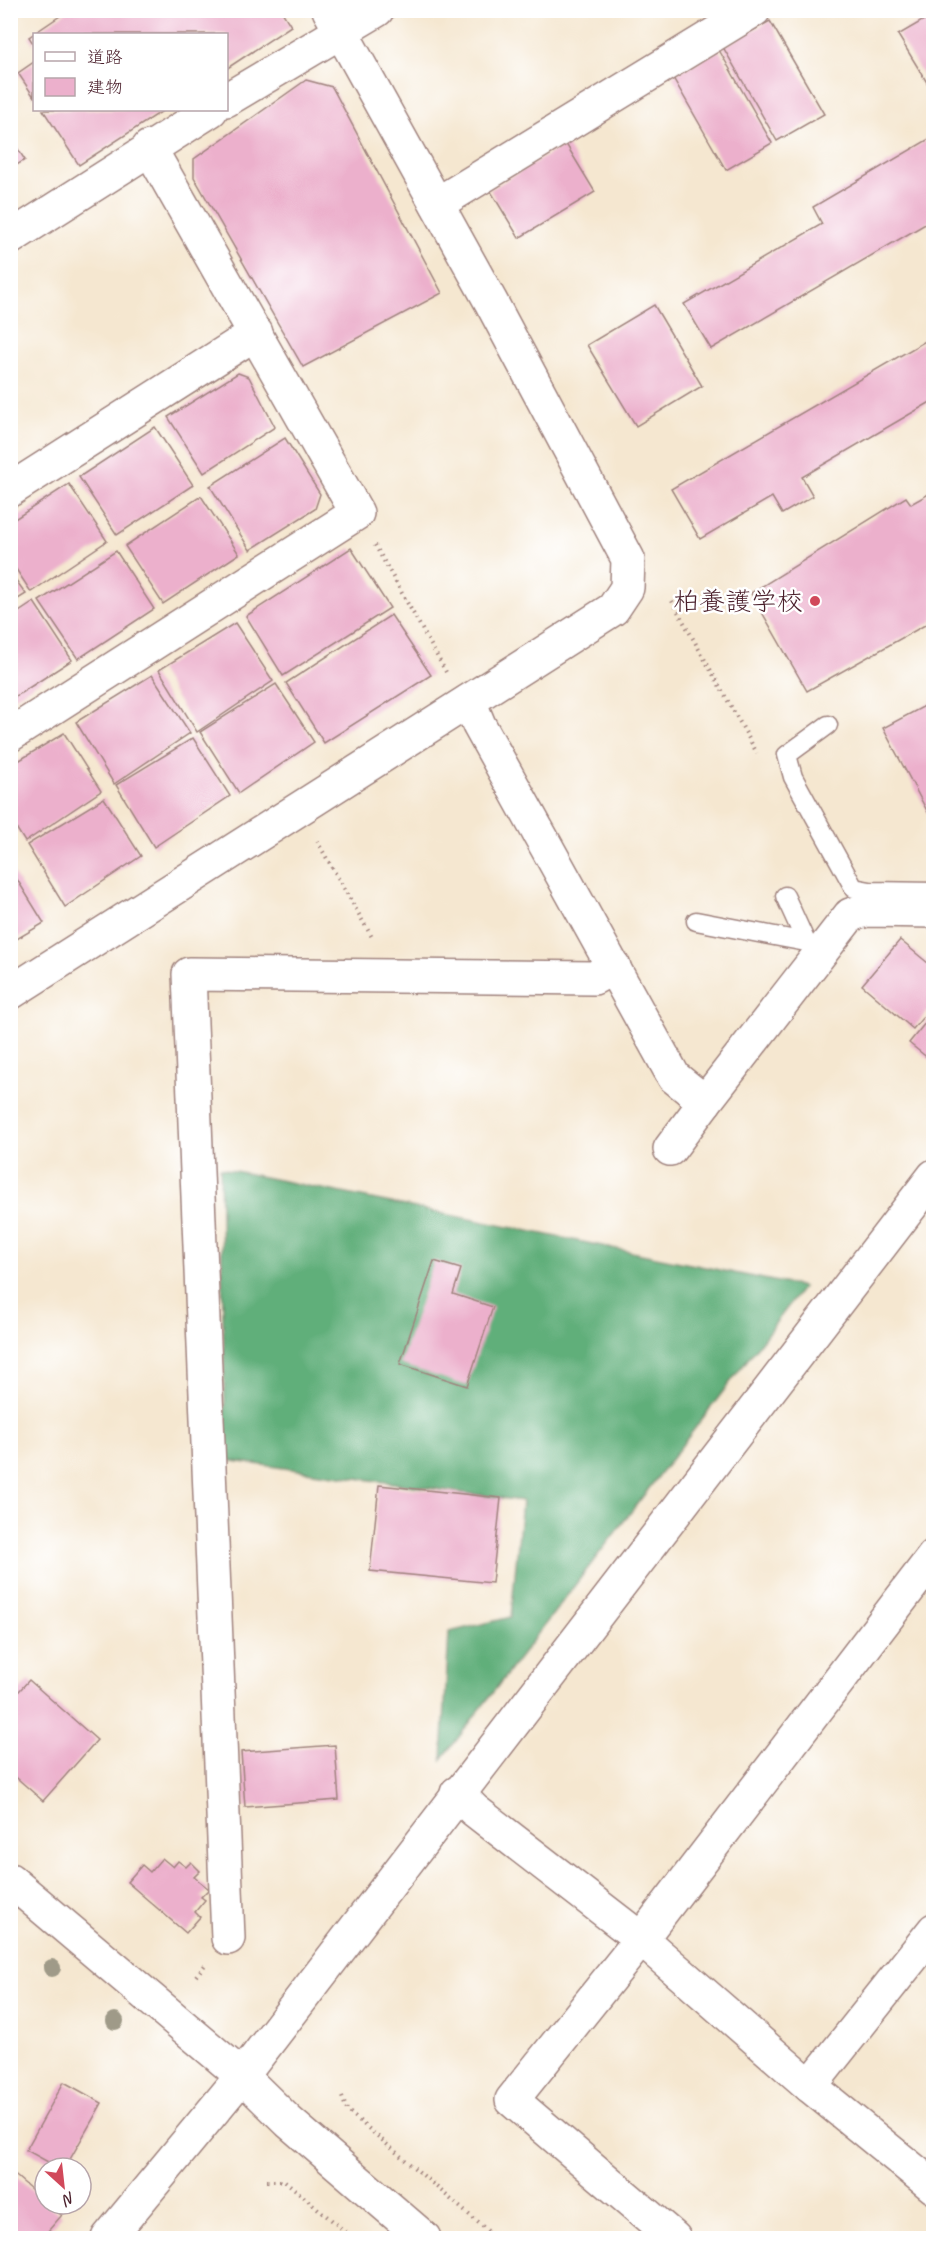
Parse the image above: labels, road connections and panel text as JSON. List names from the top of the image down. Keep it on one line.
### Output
{"places":["柏養護学校"],"legend":["道路","建物"],"north":"bottom right"}
